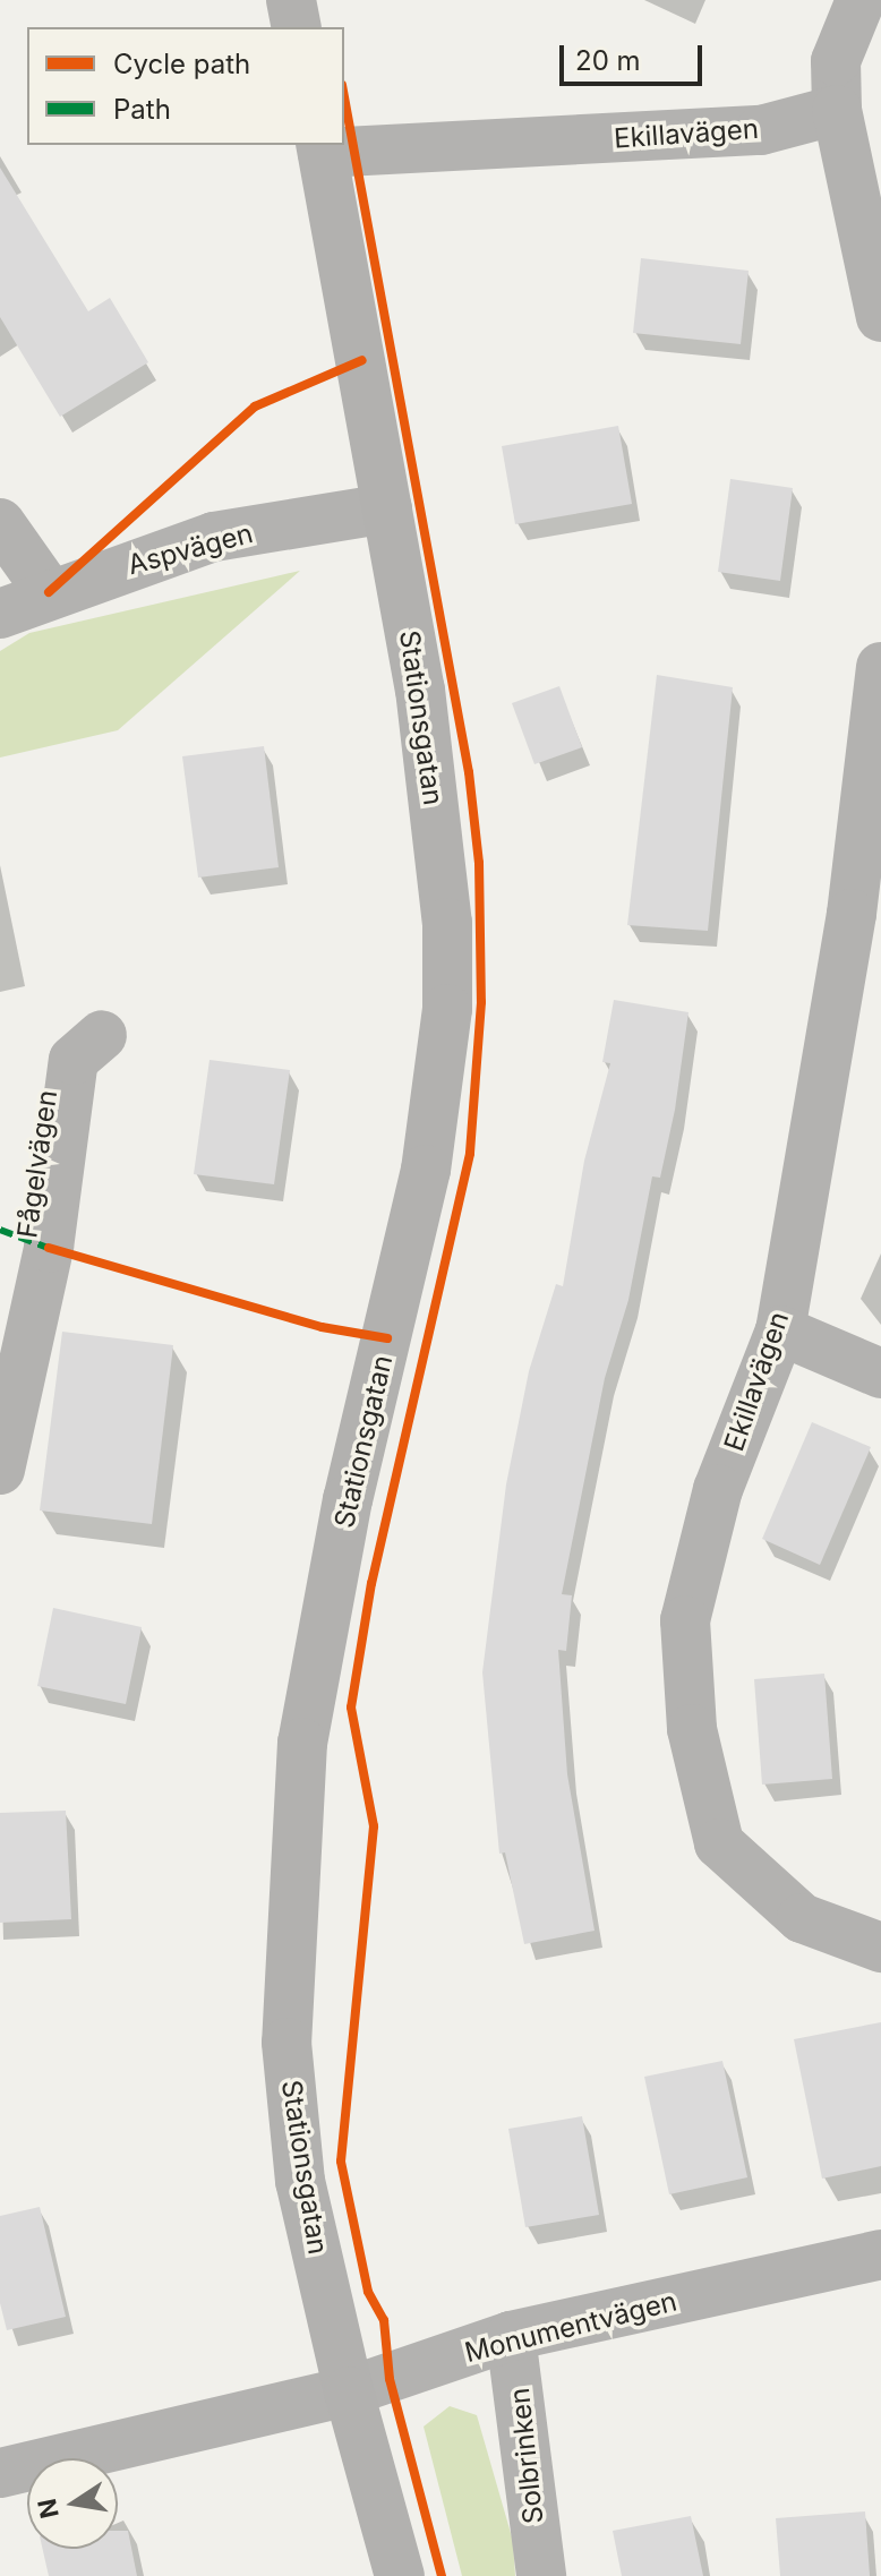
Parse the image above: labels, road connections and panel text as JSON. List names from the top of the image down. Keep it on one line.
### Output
{"streets":{"street":["Ekillavägen","Aspvägen","Stationsgatan","Fågelvägen","Monumentvägen","Solbrinken"]},"crossings":[["Ekillavägen","Stationsgatan"],["Aspvägen","Stationsgatan"],["Stationsgatan","Monumentvägen"],["Monumentvägen","Solbrinken"]],"legend":["Cycle path","Path"],"scale_bar":"20 m","north":"left"}
